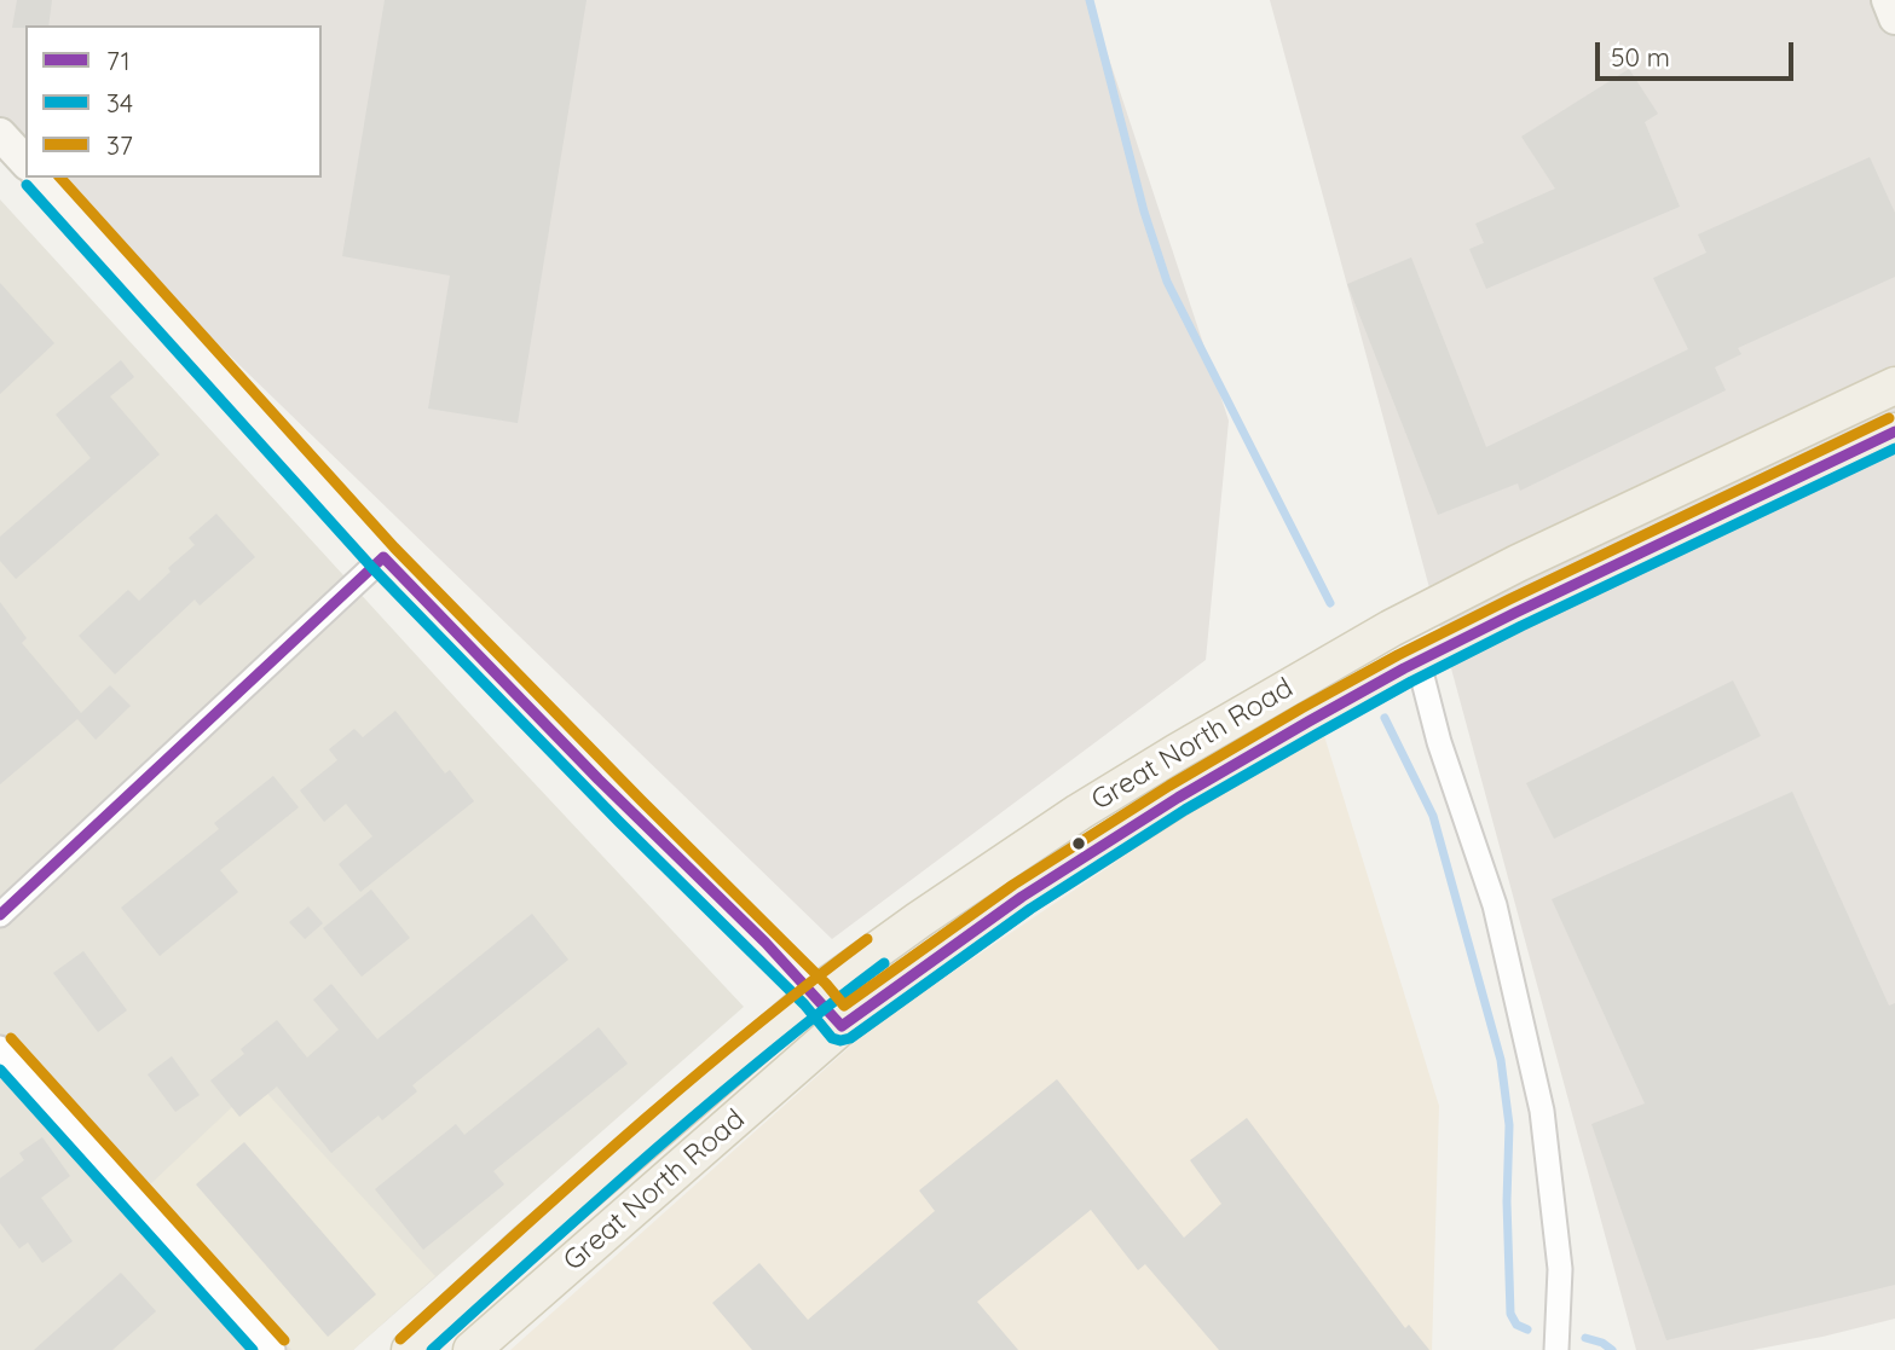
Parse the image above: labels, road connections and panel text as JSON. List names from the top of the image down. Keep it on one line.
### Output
{"streets":{"main road":["Great North Road"]},"lines":["transit line 37","transit line 34","transit line 71"],"legend":["71","34","37"],"scale_bar":"50 m"}
